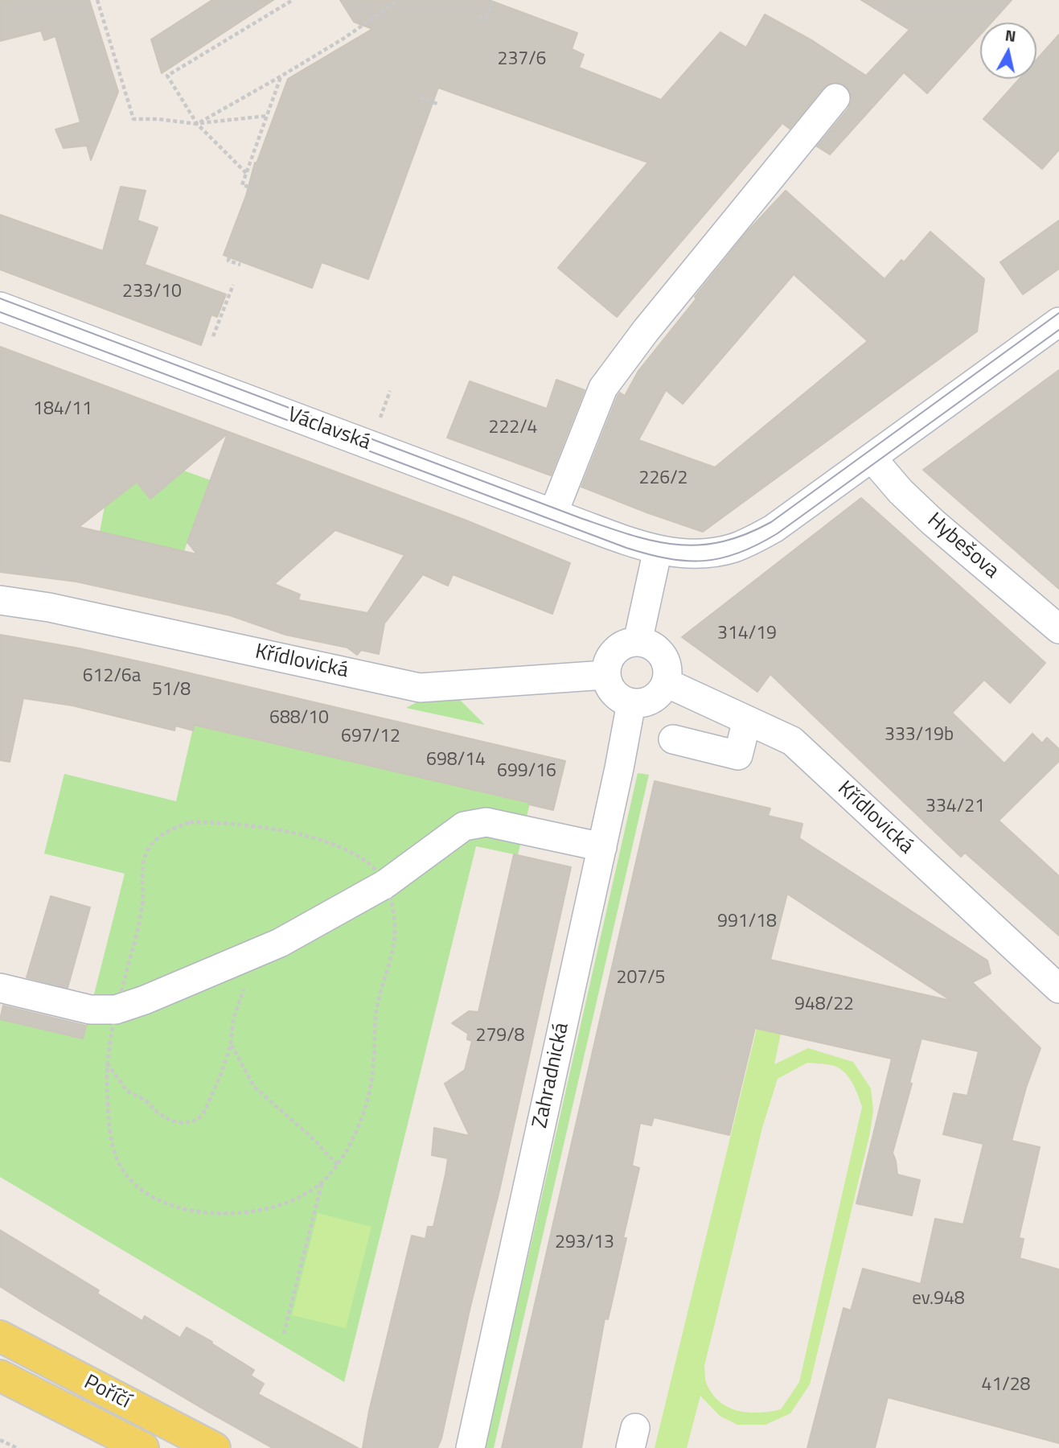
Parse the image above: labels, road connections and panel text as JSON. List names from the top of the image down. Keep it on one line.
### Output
{"streets":{"main road":["Poříčí"],"street":["Václavská","Hybešova","Křídlovická","Zahradnická"]},"crossings":[["Křídlovická","Zahradnická"]],"house_numbers":["237/6","233/10","184/11","222/4","226/2","314/19","612/6a","51/8","688/10","333/19b","697/12","698/14","699/16","334/21","991/18","207/5","948/22","279/8","293/13","ev.948","41/28"],"north":"top"}
